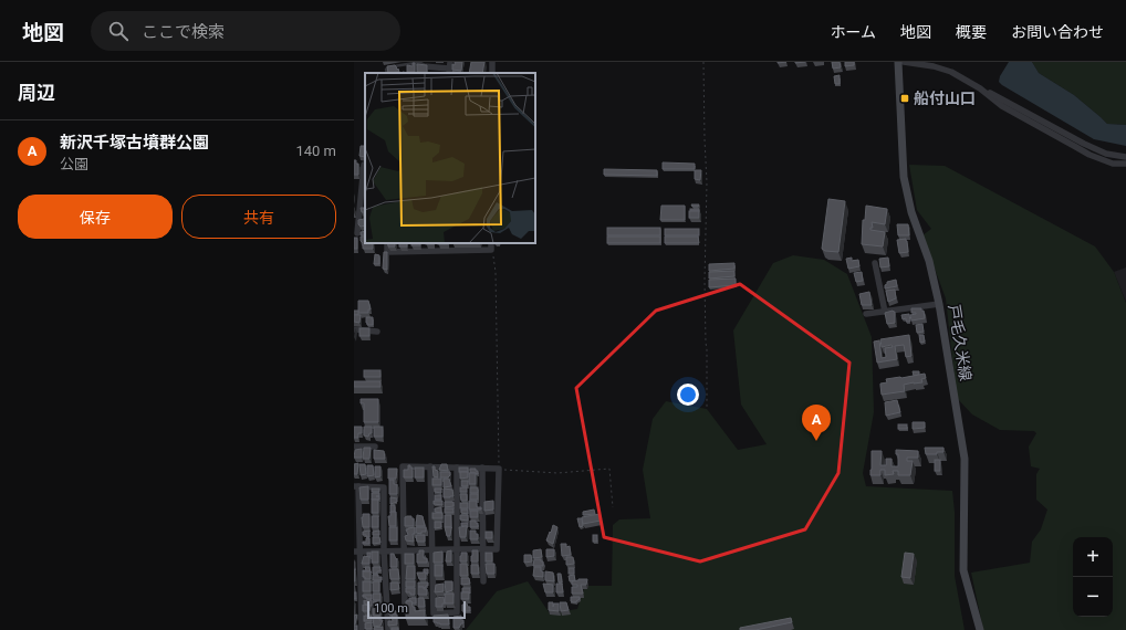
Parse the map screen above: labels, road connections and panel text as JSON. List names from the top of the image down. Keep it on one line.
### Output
{"streets":{"main road":["戸毛久米線"]},"places":{"transit":["船付山口"]},"scale_bar":"100 m","page":{"header":"地図","search":"ここで検索","nav":["ホーム","地図","概要","お問い合わせ"],"heading":"周辺","list":[{"mark":"A","name":"新沢千塚古墳群公園","note":"公園","value":"140 m"}],"buttons":["保存","共有"],"pins":"A","map_buttons":["+","−"],"scale":"100 m"}}
